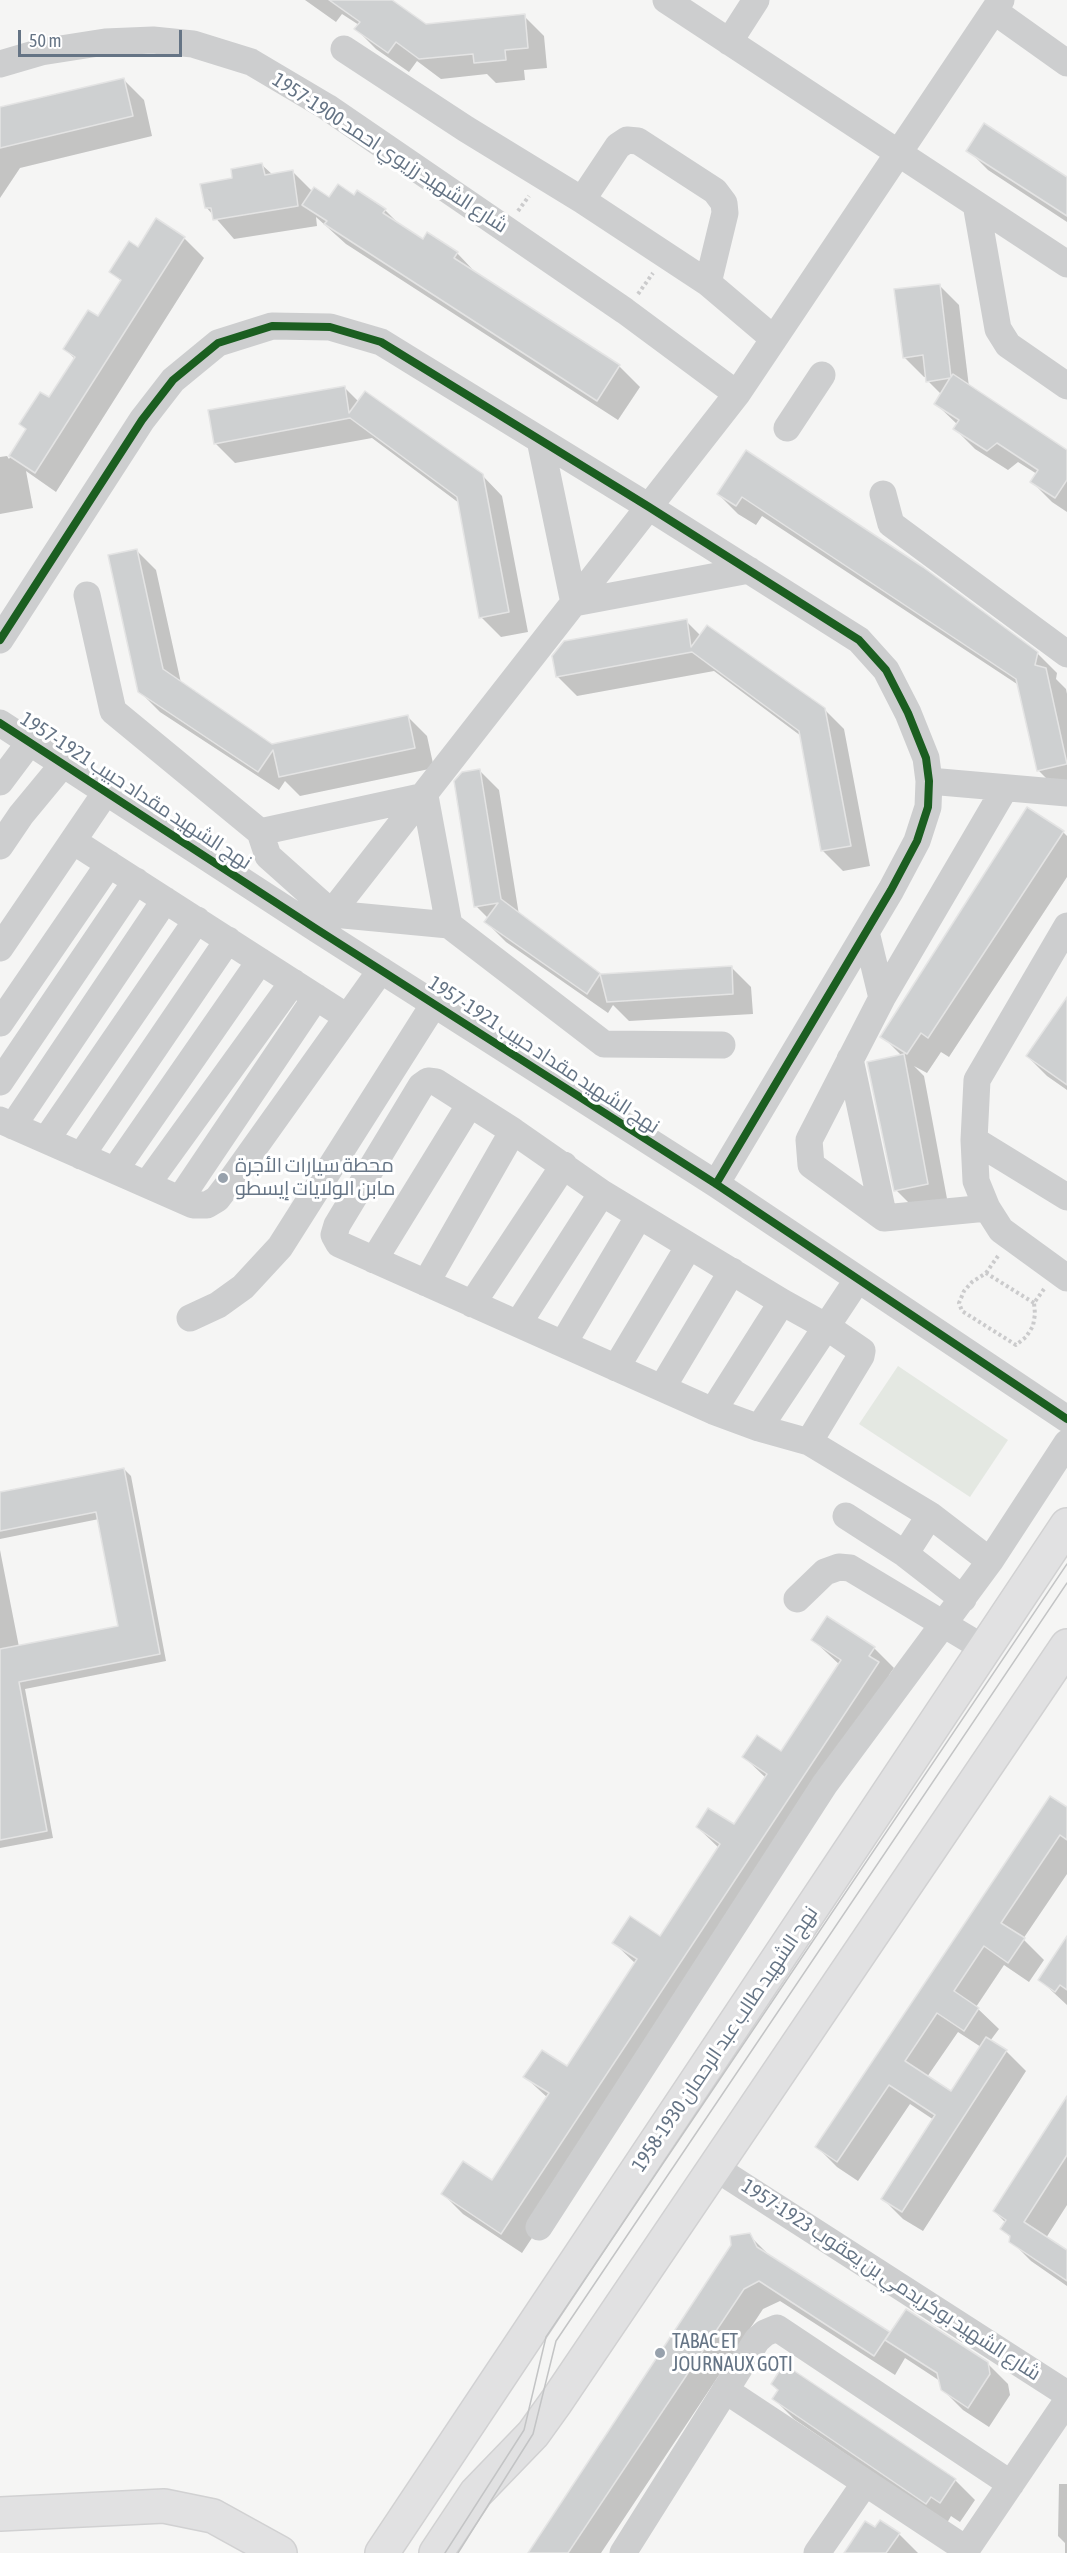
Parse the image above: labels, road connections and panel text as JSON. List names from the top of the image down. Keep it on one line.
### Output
{"streets":{"main road":["نهج الشهيد طالب عبد الرحمان 1930-1958"],"street":["شارع الشهيد رزيوي احمد 1900-1957","نهج الشهيد مقداد حبيب 1921-1957","شارع الشهيد بوكريدمي بن يعقوب 1923-1957"]},"places":["محطة سيارات الأجرة مابن الولايات إيسطو","TABAC ET JOURNAUX GOTI"],"scale_bar":"50 m"}
